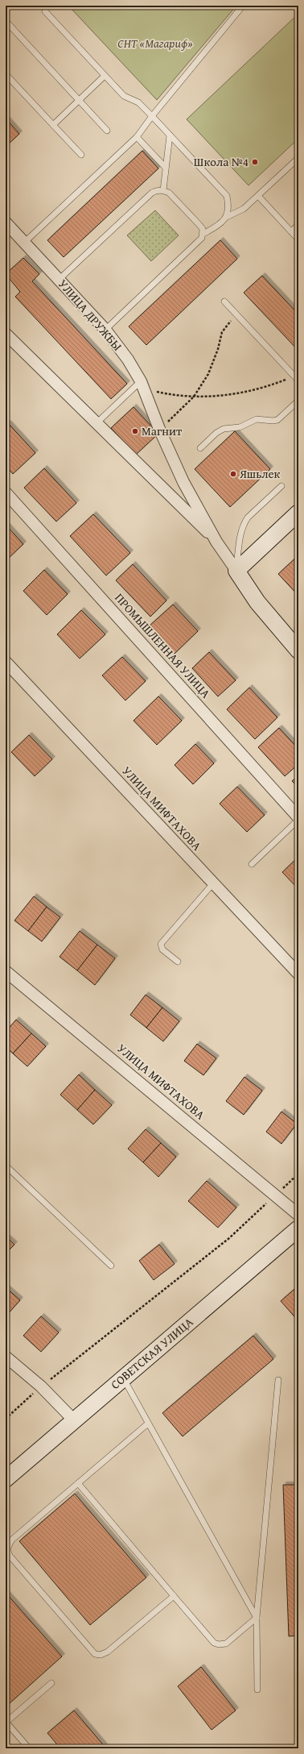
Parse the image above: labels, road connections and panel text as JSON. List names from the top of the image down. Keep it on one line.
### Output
{"streets":{"main road":["УЛИЦА ДРУЖБЫ","СОВЕТСКАЯ УЛИЦА"],"street":["ПРОМЫШЛЕННАЯ УЛИЦА","УЛИЦА МИФТАХОВА"]},"parks":["СНТ «Магариф»"],"places":["Школа №4","Магнит","Яшьлек"]}
